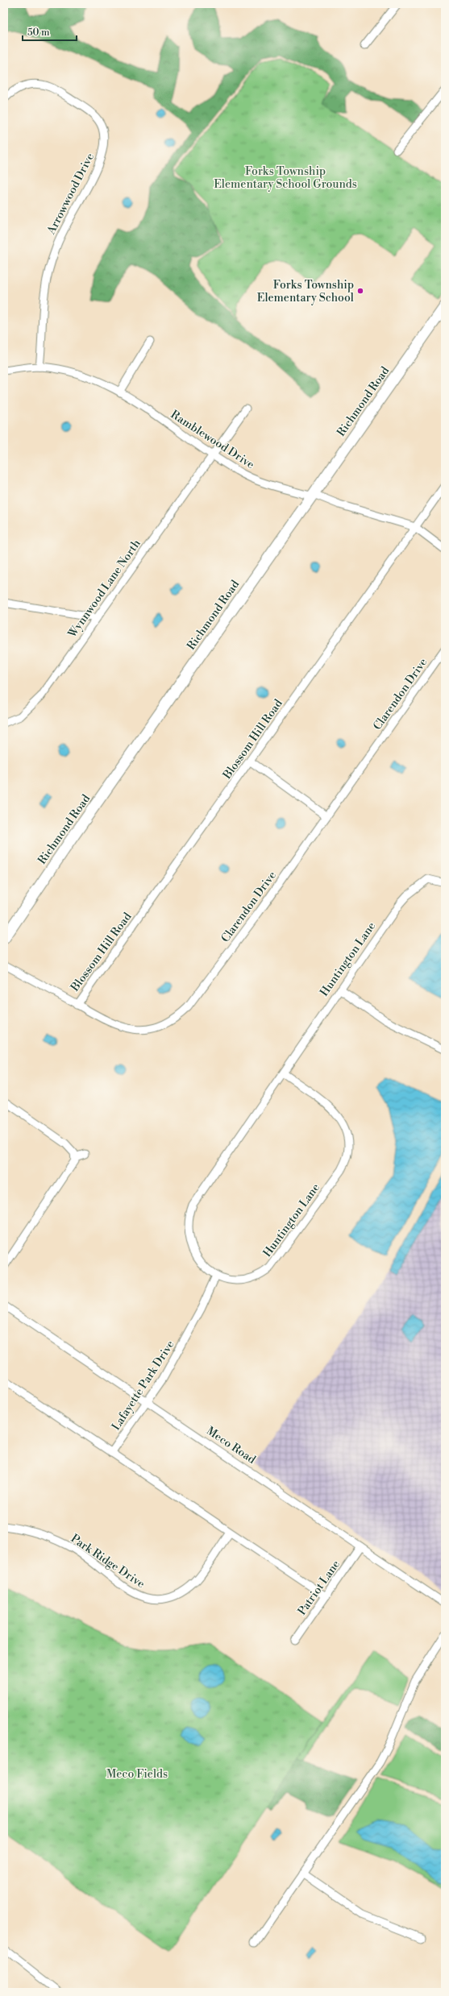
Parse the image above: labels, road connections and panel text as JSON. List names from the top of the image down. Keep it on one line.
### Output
{"streets":{"street":["Arrowwood Drive","Richmond Road","Ramblewood Drive","Wynnwood Lane North","Clarendon Drive","Blossom Hill Road","Huntington Lane","Lafayette Park Drive","Meco Road","Park Ridge Drive","Patriot Lane"]},"crossings":[["Arrowwood Drive","Ramblewood Drive"],["Richmond Road","Ramblewood Drive"],["Ramblewood Drive","Wynnwood Lane North"],["Ramblewood Drive","Blossom Hill Road"],["Clarendon Drive","Blossom Hill Road"],["Huntington Lane","Lafayette Park Drive"],["Lafayette Park Drive","Meco Road"],["Meco Road","Patriot Lane"]],"parks":["Forks Township Elementary School Grounds","Meco Fields"],"places":["Forks Township Elementary School"],"scale_bar":"50 m"}
